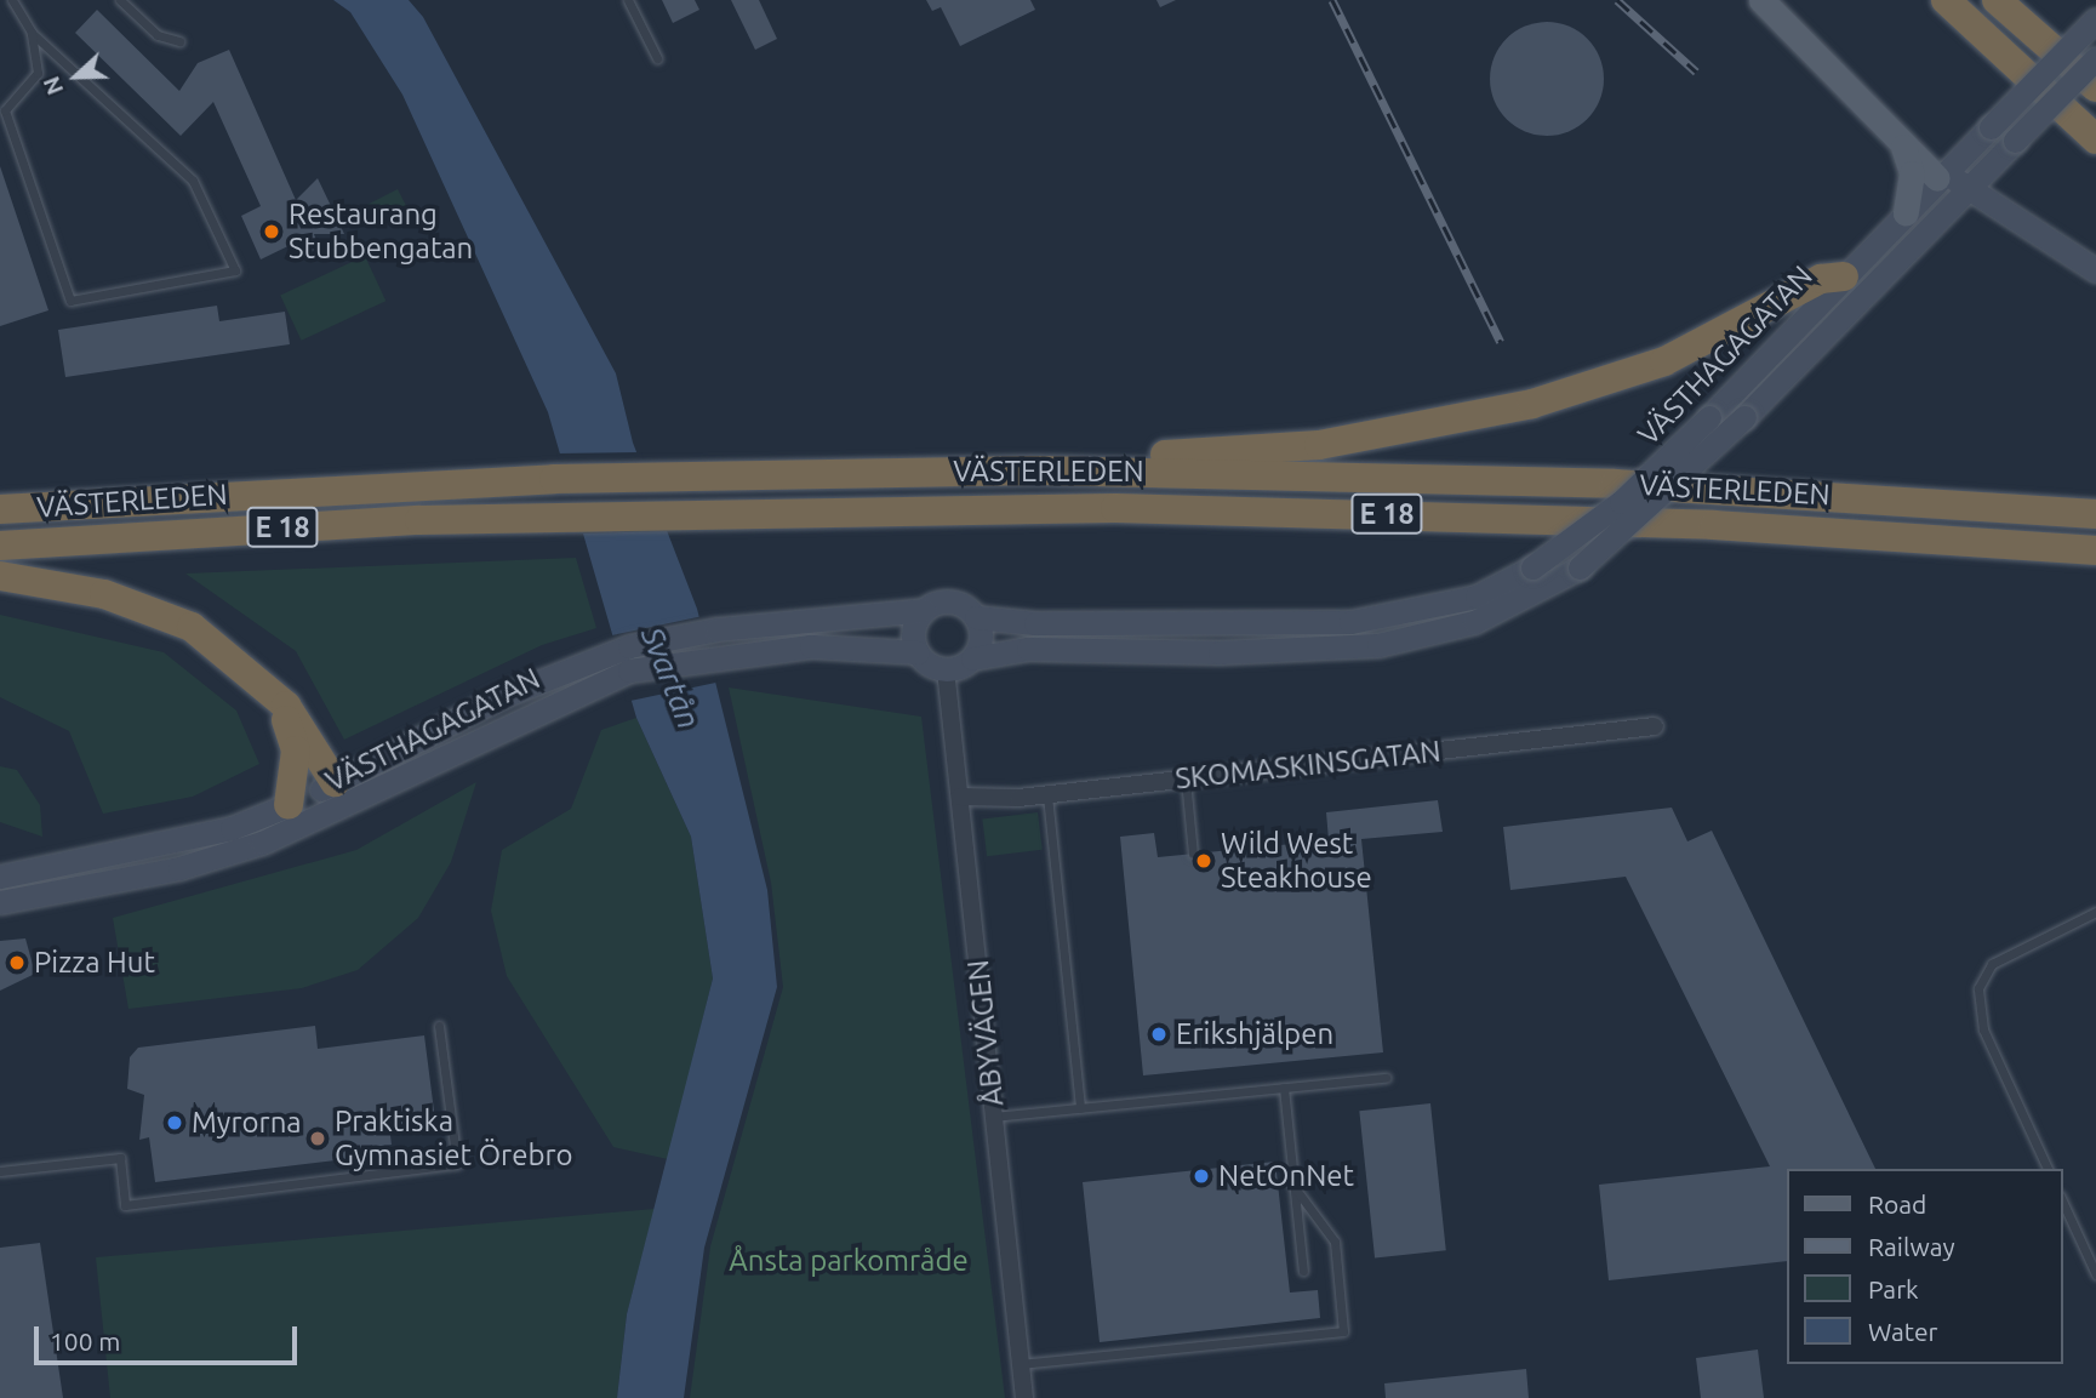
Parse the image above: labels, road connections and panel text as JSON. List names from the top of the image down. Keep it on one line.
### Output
{"streets":{"highway":["VÄSTERLEDEN","E 18"],"main road":["VÄSTHAGAGATAN"],"street":["SKOMASKINSGATAN","ÅBYVÄGEN"]},"crossings":[["VÄSTHAGAGATAN","E 18"],["VÄSTHAGAGATAN","ÅBYVÄGEN"],["VÄSTERLEDEN","E 18"],["SKOMASKINSGATAN","ÅBYVÄGEN"]],"water":["Svartån"],"parks":["Ånsta parkområde"],"places":["Restaurang Stubbengatan","Wild West Steakhouse","Pizza Hut","Erikshjälpen","Myrorna","Praktiska Gymnasiet Örebro","NetOnNet"],"legend":["Road","Railway","Park","Water"],"scale_bar":"100 m","north":"left"}
